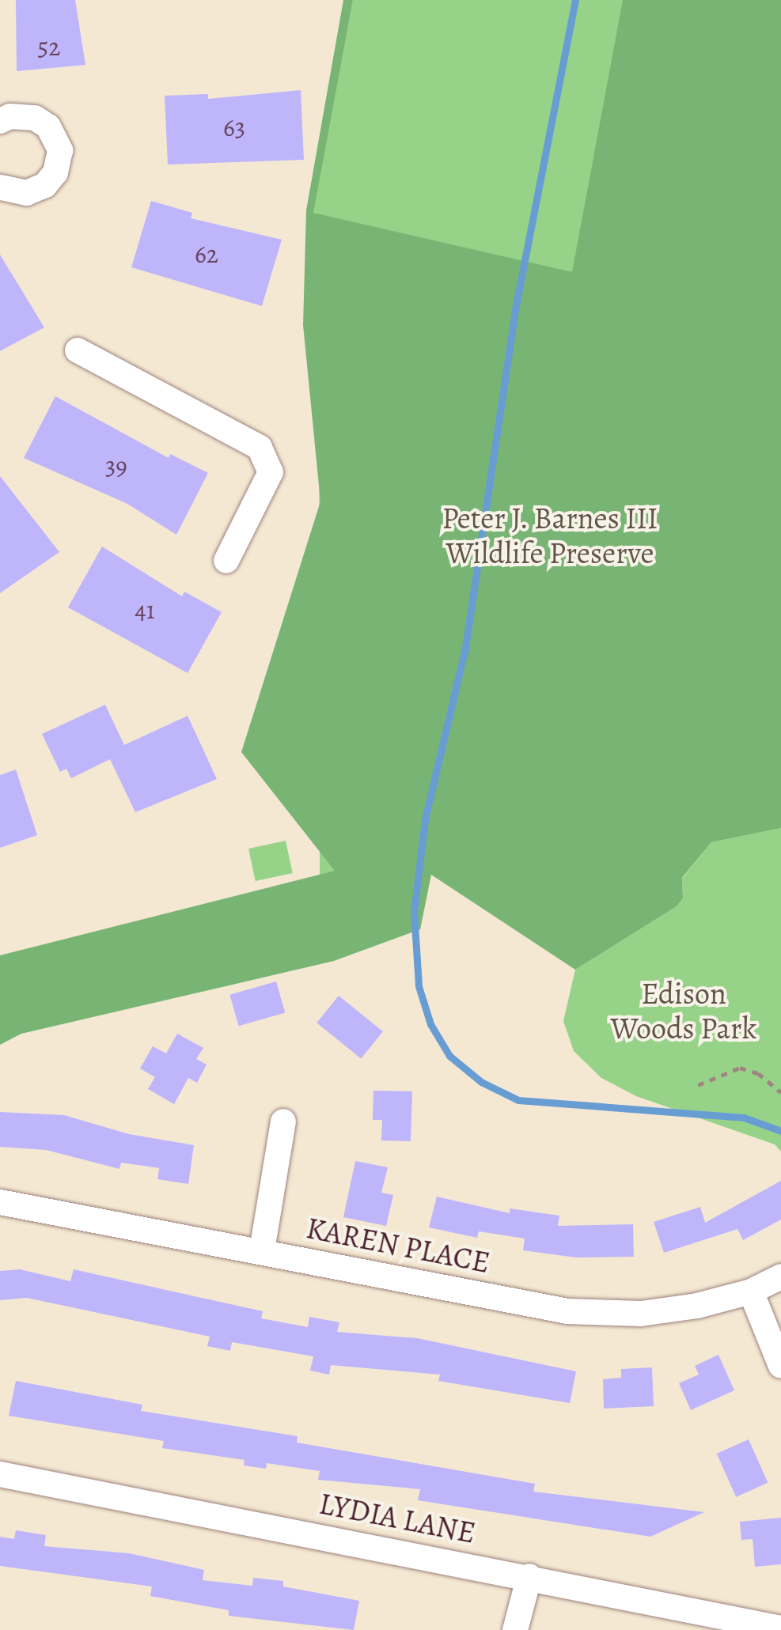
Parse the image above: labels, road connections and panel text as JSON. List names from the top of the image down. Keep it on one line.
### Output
{"streets":{"street":["KAREN PLACE","LYDIA LANE"]},"parks":["Peter J. Barnes III Wildlife Preserve","Edison Woods Park"],"house_numbers":["52","63","62","39","41"]}
